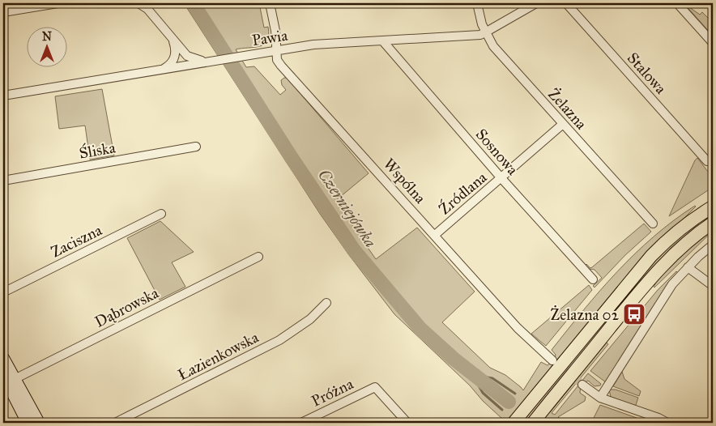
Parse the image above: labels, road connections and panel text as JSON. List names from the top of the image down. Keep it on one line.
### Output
{"streets":{"street":["Pawia","Stalowa","Żelazna","Śliska","Sosnowa","Wspólna","Źródlana","Zaciszna","Dąbrowska","Łazienkowska","Próżna"]},"crossings":[["Pawia","Żelazna"],["Pawia","Sosnowa"],["Pawia","Wspólna"],["Żelazna","Źródlana"],["Sosnowa","Źródlana"],["Wspólna","Źródlana"]],"water":["Czerniejówka"],"places":{"bus stop":["Żelazna 02"]},"north":"top"}
